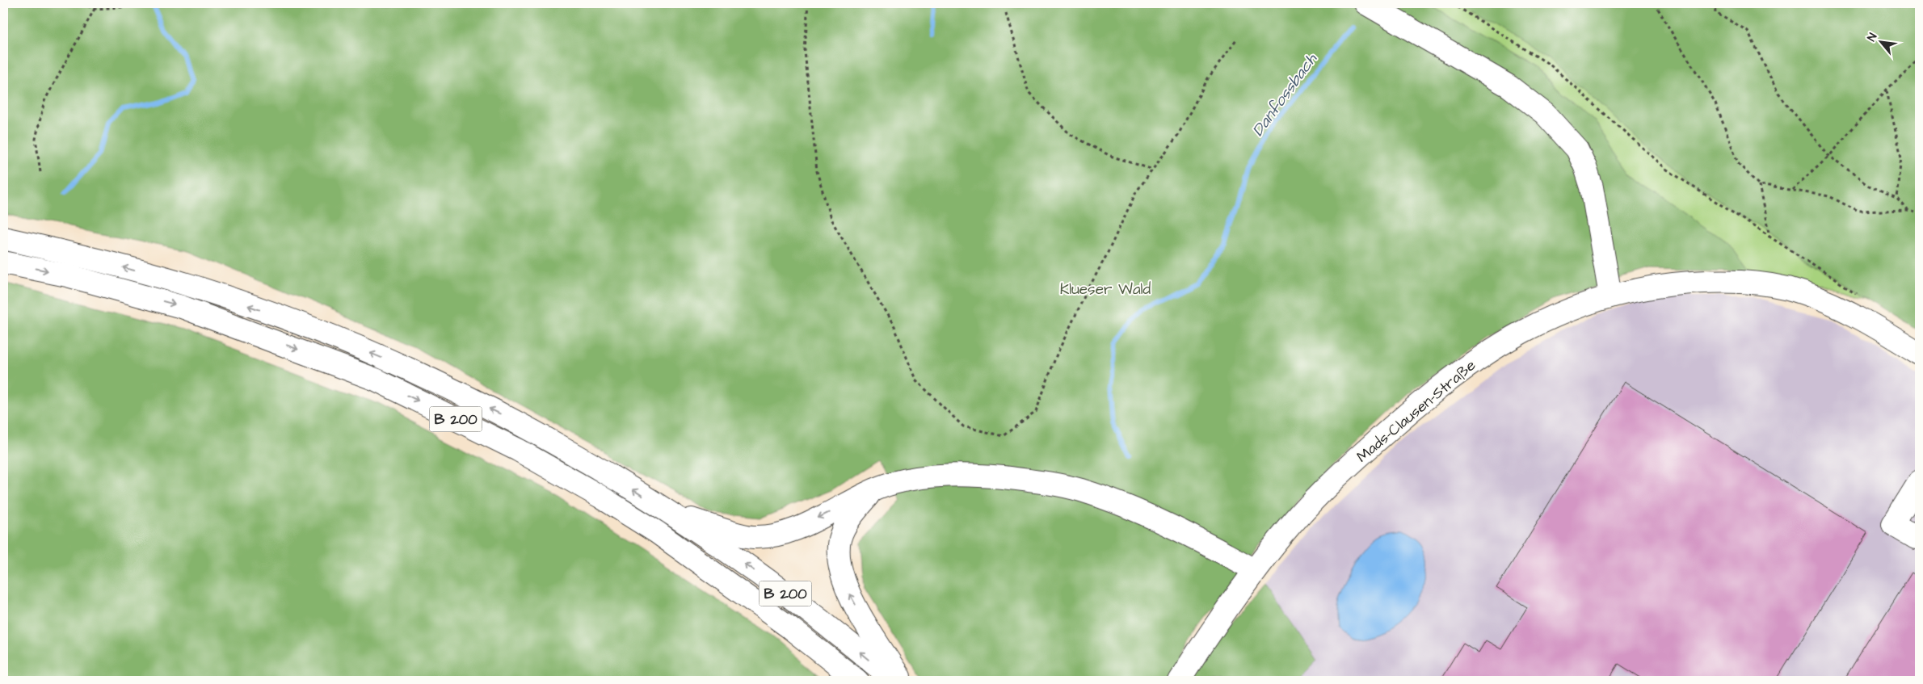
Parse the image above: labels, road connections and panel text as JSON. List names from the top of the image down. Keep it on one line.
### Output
{"streets":{"main road":["Mads-Clausen-Straße","B 200"]},"water":["Danfossbach"],"parks":["Klueser Wald"],"north":"top left"}
